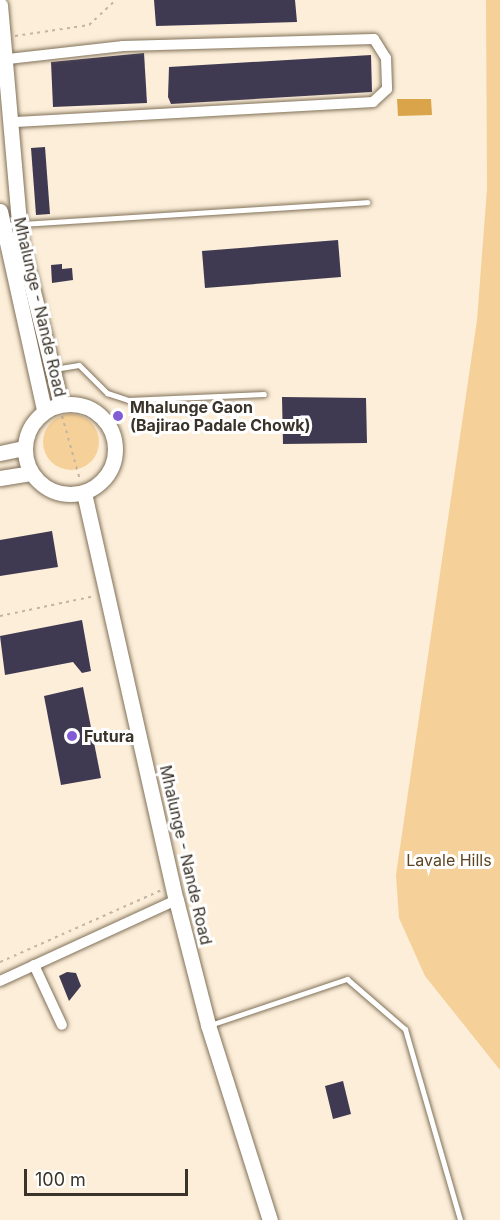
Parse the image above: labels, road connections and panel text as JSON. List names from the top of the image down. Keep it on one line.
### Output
{"streets":{"main road":["Mhalunge - Nande Road"]},"parks":["Lavale Hills"],"places":["Mhalunge Gaon (Bajirao Padale Chowk)","Futura"],"scale_bar":"100 m"}
